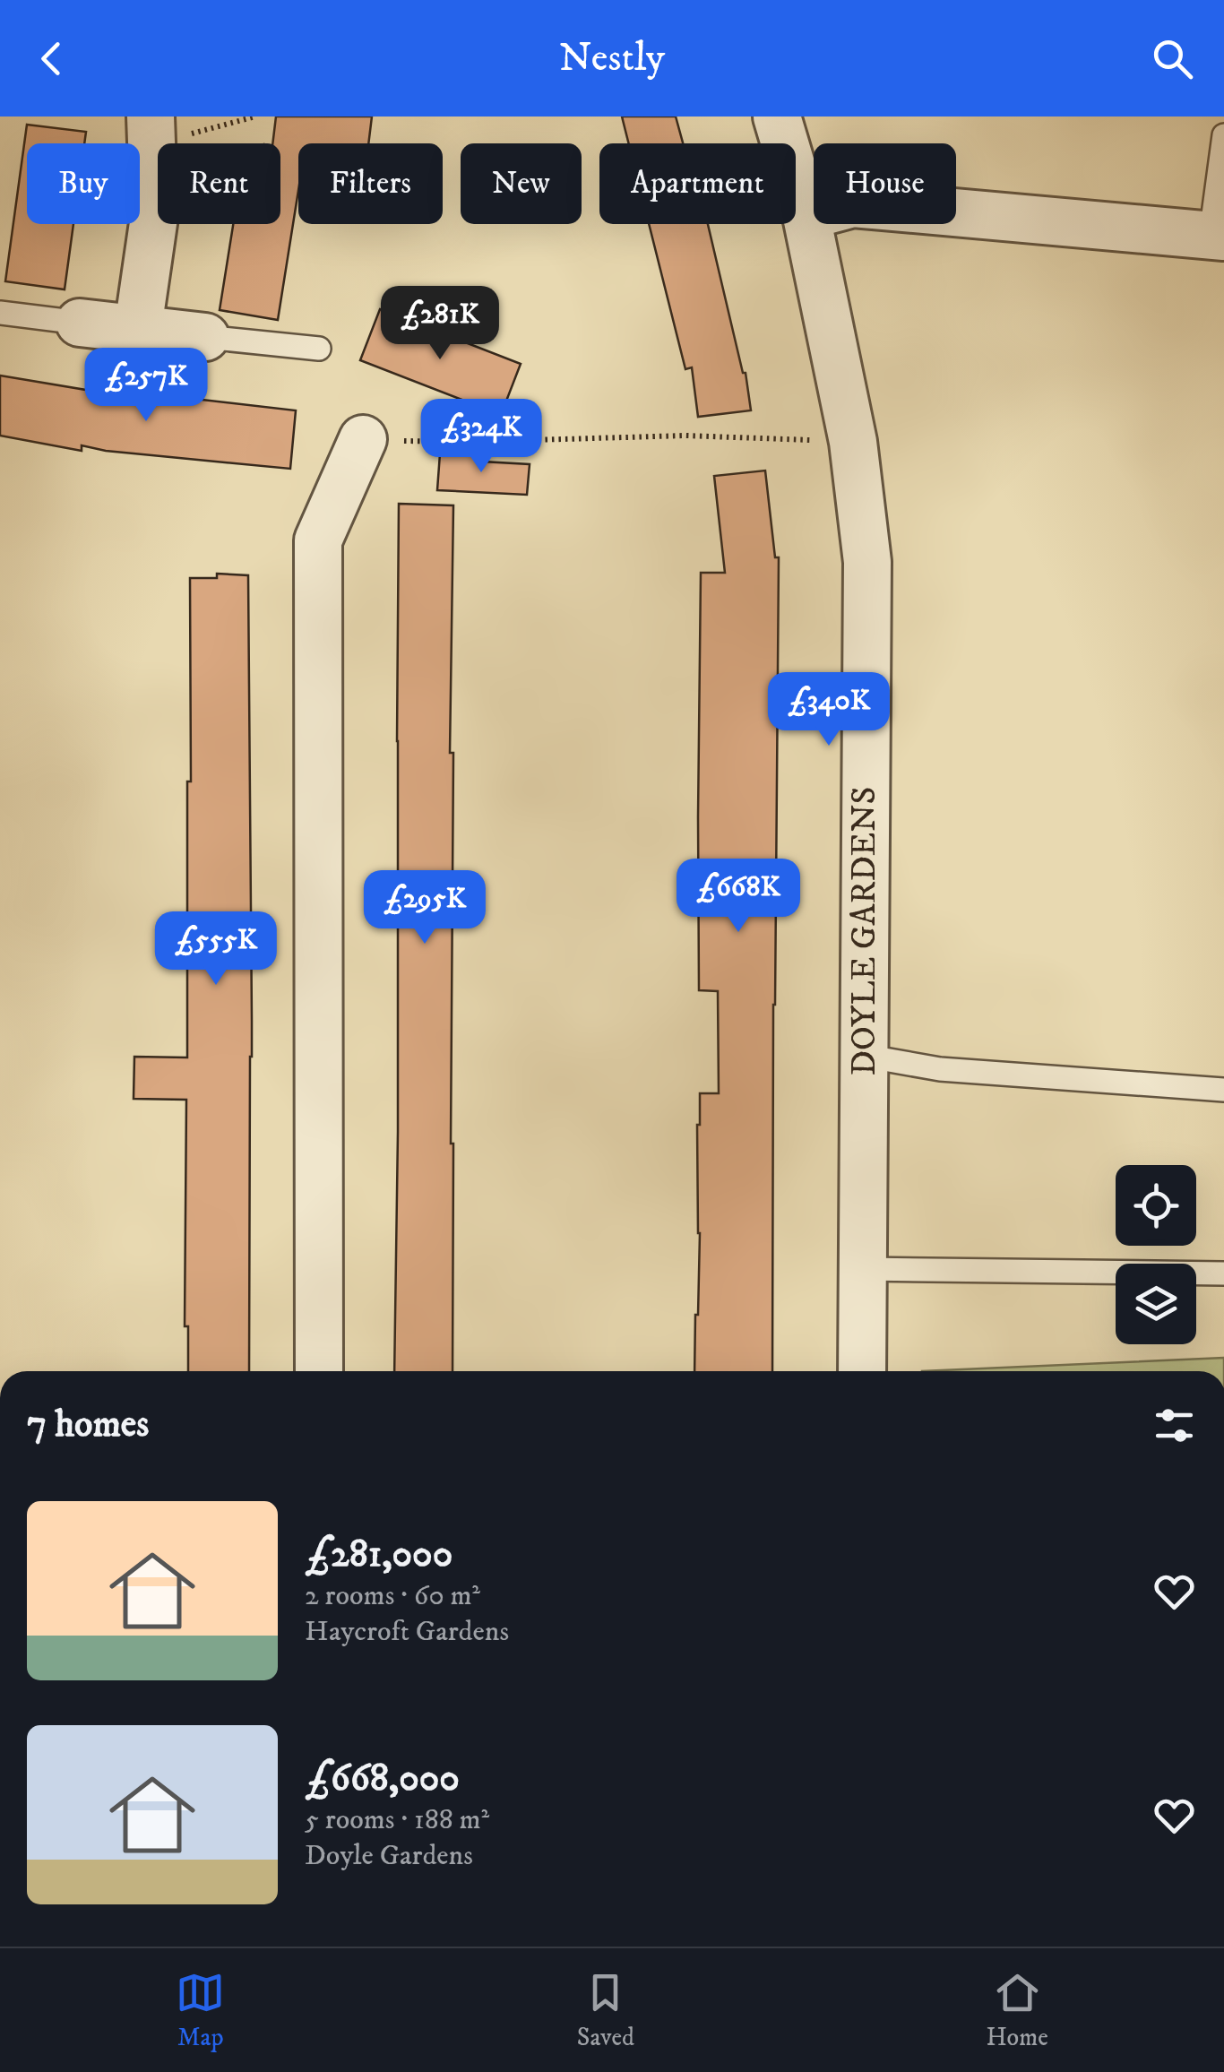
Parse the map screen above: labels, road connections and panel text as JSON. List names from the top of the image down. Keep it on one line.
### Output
{"streets":{"street":["DOYLE GARDENS"]},"page":{"header":"Nestly","chip":["Buy","Rent","Filters","New","Apartment","House"],"price":["£281K","£257K","£324K","£340K","£668K","£295K","£555K"],"heading":"7 homes","list":[{"name":"£281,000","note":"2 rooms · 60 m² · Haycroft Gardens"},{"name":"£668,000","note":"5 rooms · 188 m² · Doyle Gardens"}],"tabs":["Map","Saved","Home"]}}
